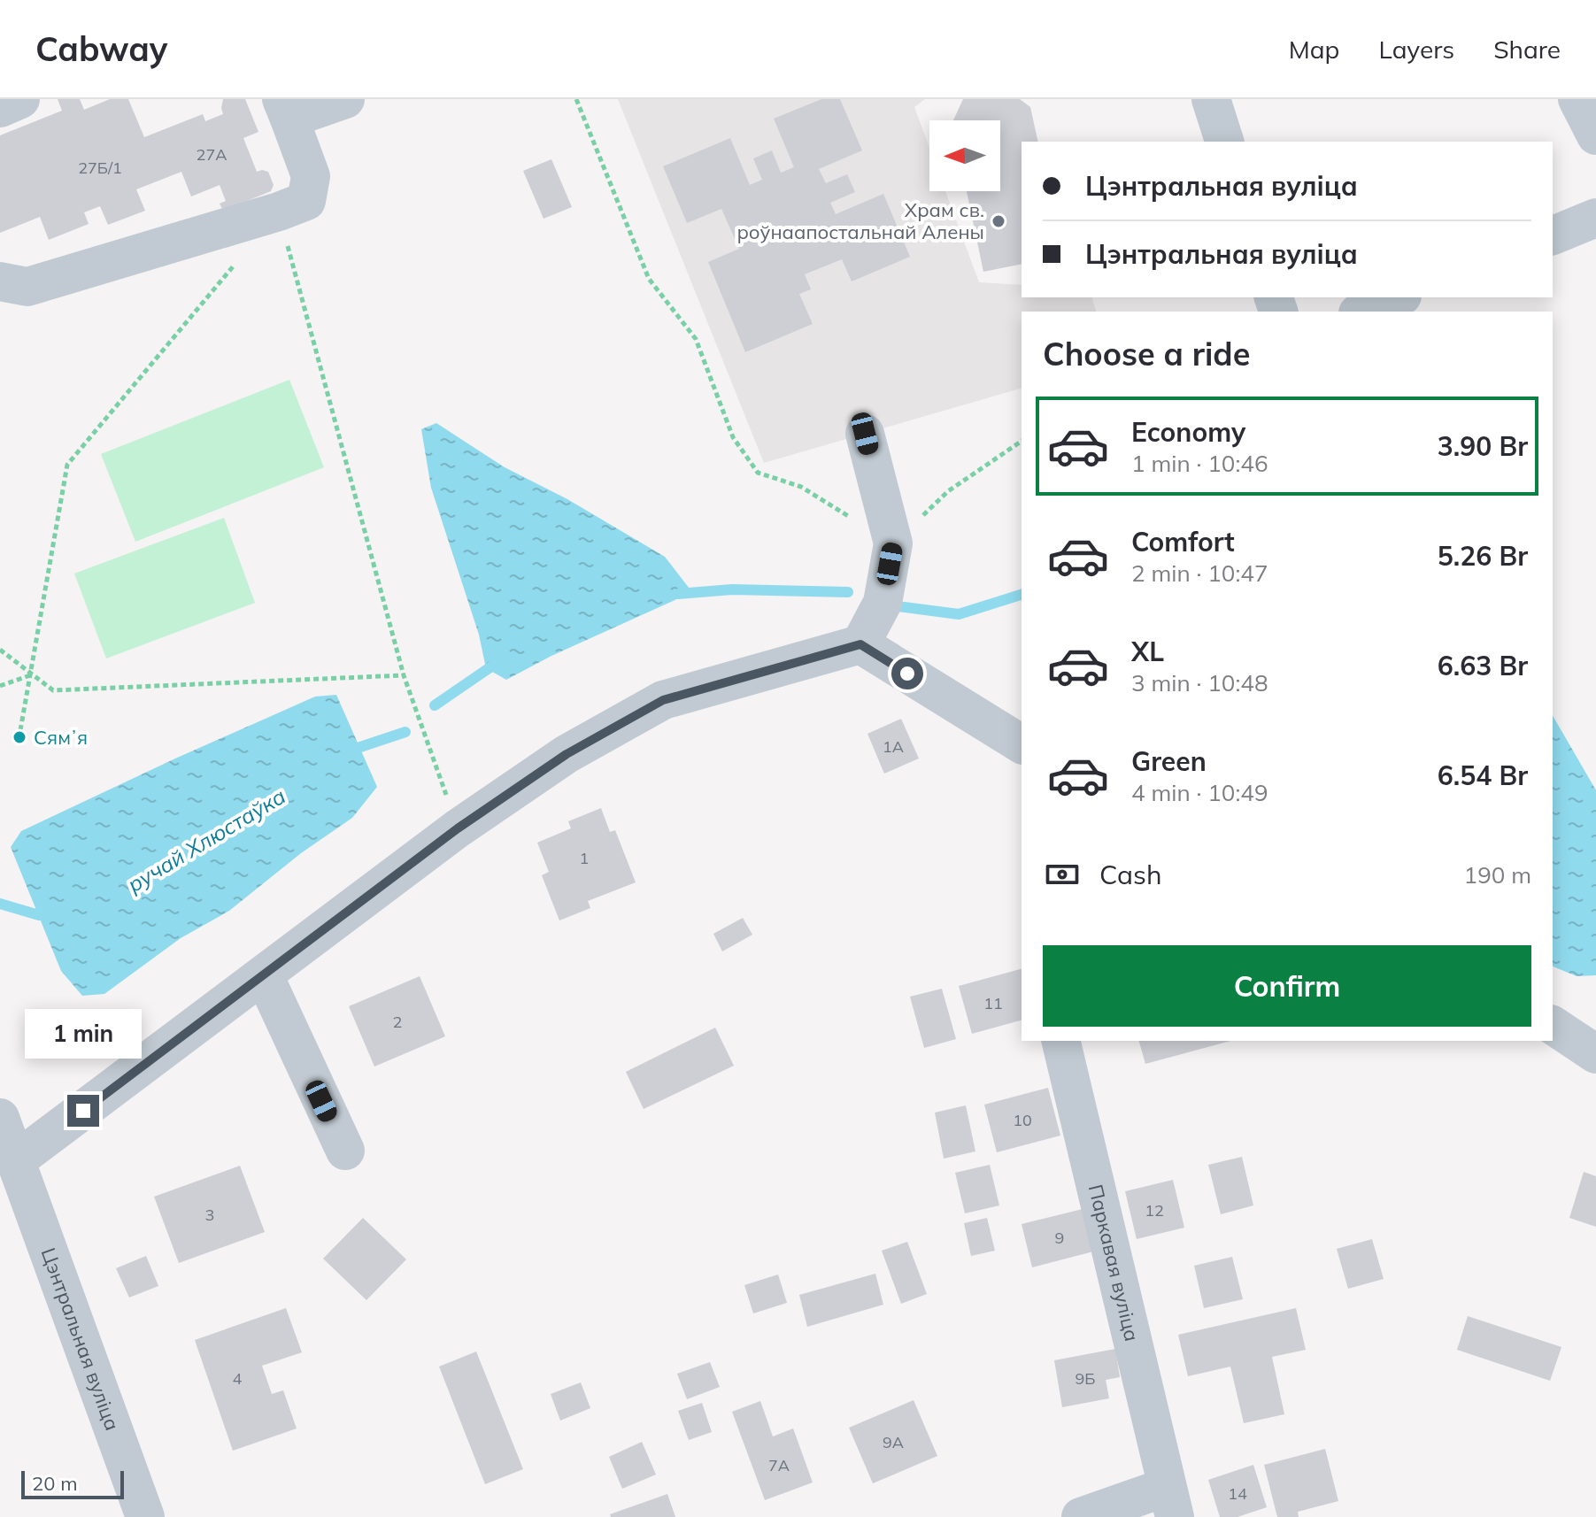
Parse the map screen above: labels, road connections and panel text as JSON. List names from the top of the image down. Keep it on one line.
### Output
{"streets":{"street":["Паркавая вуліца","Цэнтральная вуліца"]},"water":["ручай Хлюстаўка"],"places":["Храм св. роўнаапостальнай Алены","Сямʼя"],"house_numbers":["27А","27Б/1","1А","1","11","2","10","12","3","9","4","9Б","9А","7А","14"],"scale_bar":"20 m","north":"left","page":{"header":"Cabway","nav":["Map","Layers","Share"],"banner":["Цэнтральная вуліца","Цэнтральная вуліца"],"heading":"Choose a ride","list":[{"name":"Economy","note":"1 min · 10:46","value":"3.90 Br"},{"name":"Comfort","note":"2 min · 10:47","value":"5.26 Br"},{"name":"XL","note":"3 min · 10:48","value":"6.63 Br"},{"name":"Green","note":"4 min · 10:49","value":"6.54 Br"}],"pay":["Cash","190 m"],"buttons":"Confirm","bubble":"1 min","scale":"20 m"}}
